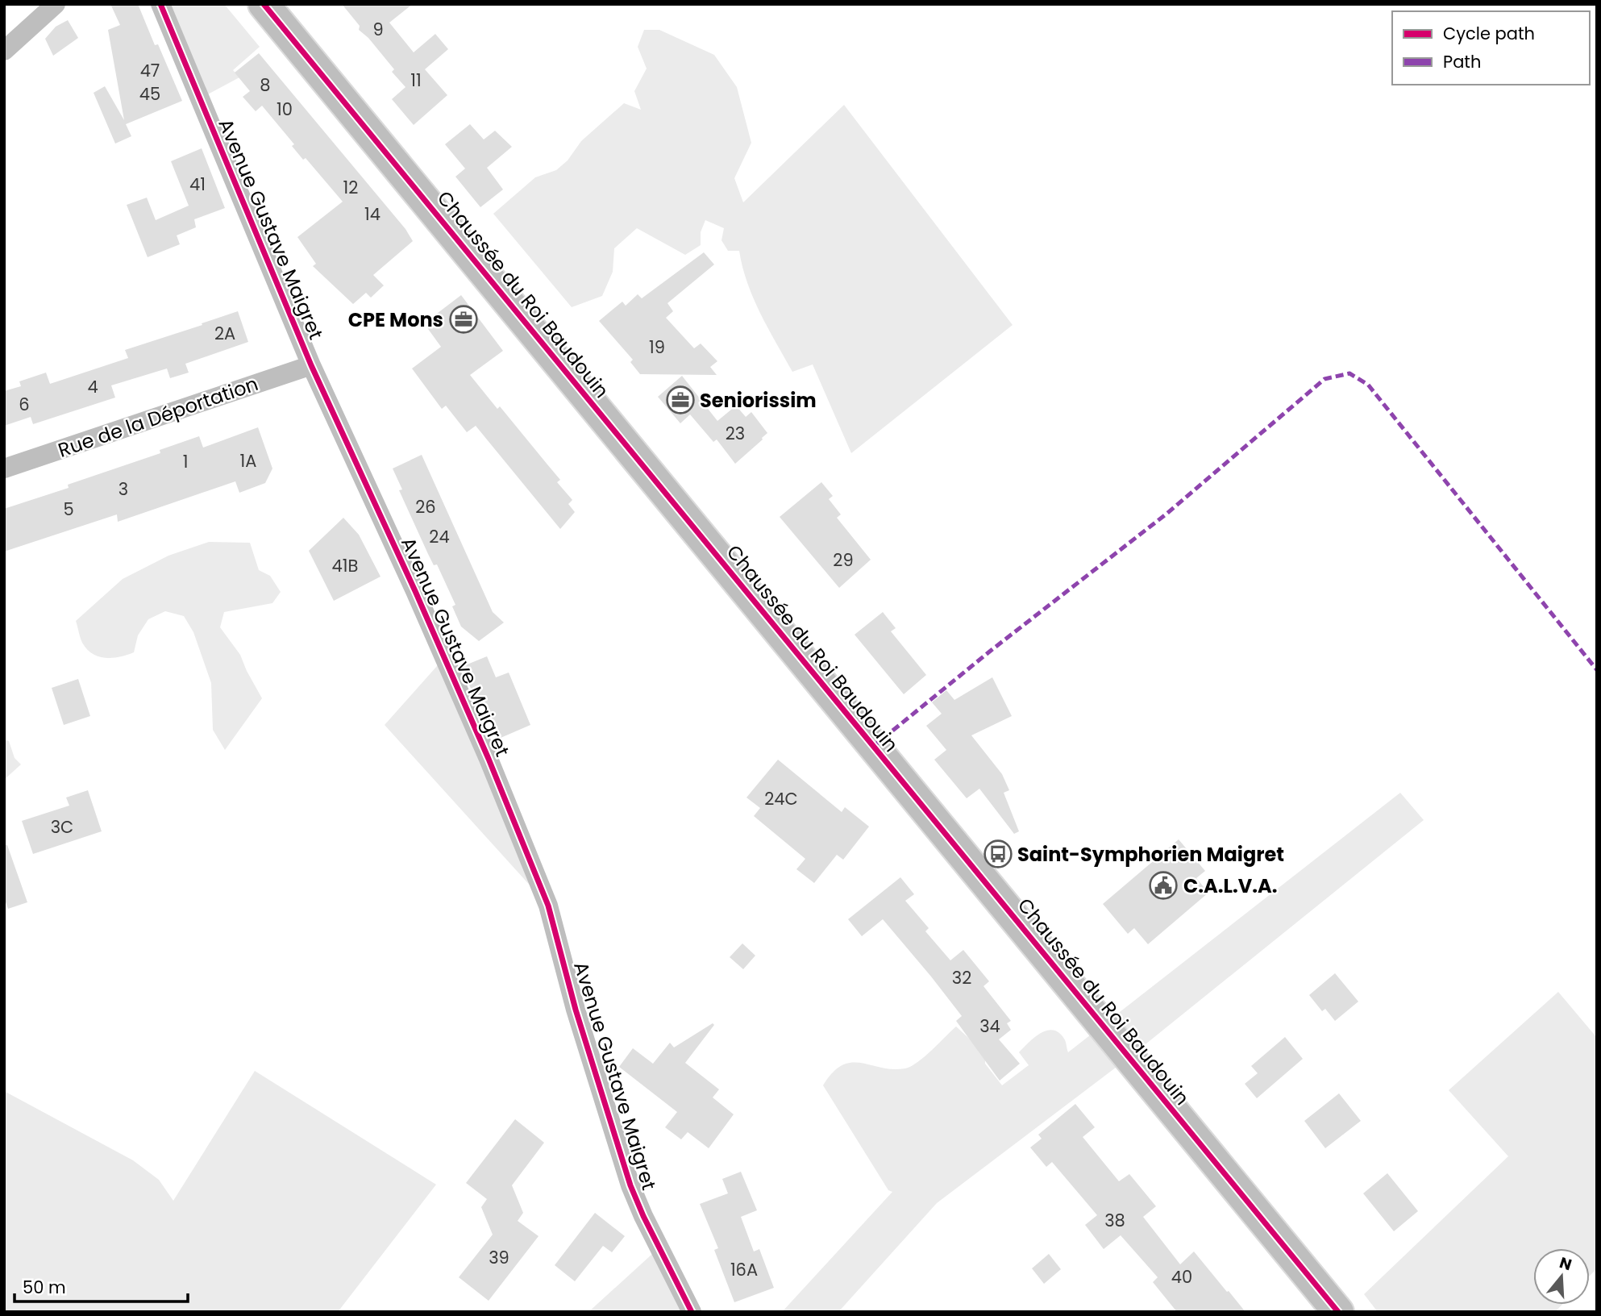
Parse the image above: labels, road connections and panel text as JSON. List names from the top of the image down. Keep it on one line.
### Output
{"streets":{"main road":["Chaussée du Roi Baudouin"],"street":["Avenue Gustave Maigret","Rue de la Déportation"]},"crossings":[["Avenue Gustave Maigret","Rue de la Déportation"]],"places":{"office":["CPE Mons","Seniorissim"],"bus stop":["Saint-Symphorien Maigret"],"public building":["C.A.L.V.A."]},"house_numbers":["9","47","11","8","45","10","41","12","14","2A","19","4","6","23","1A","1","3","26","5","24","29","41B","24C","3C","32","34","38","39","16A","40"],"legend":["Cycle path","Path"],"scale_bar":"50 m","north":"top"}
